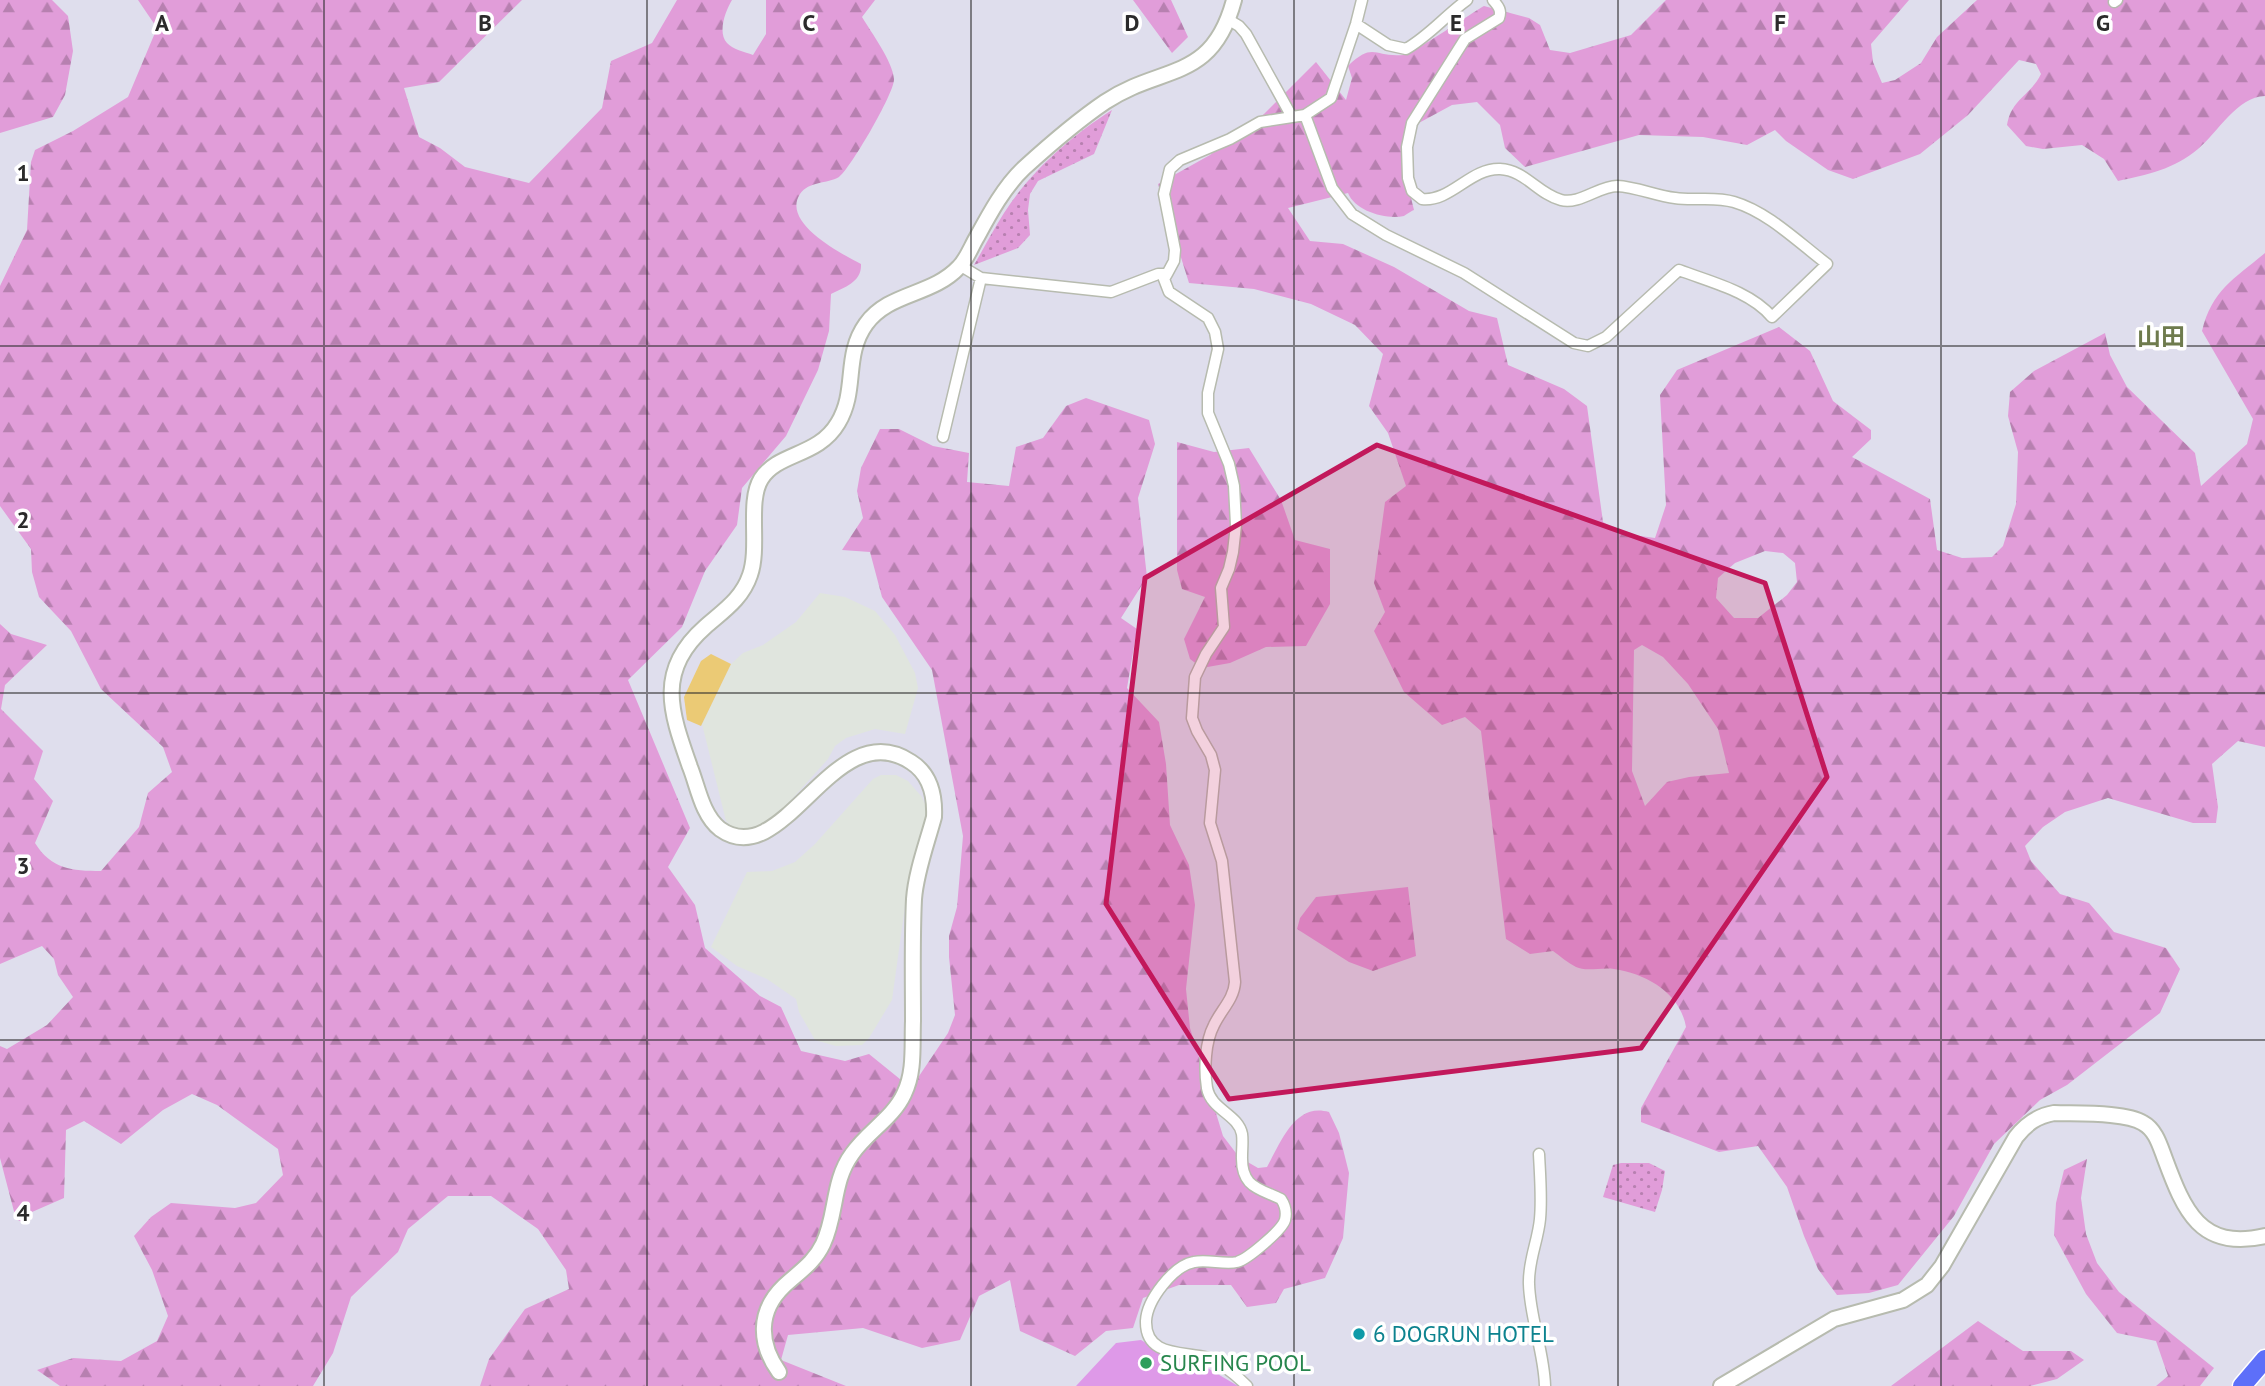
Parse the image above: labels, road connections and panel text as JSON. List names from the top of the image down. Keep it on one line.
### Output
{"districts":["山田"],"places":["6 DOGRUN HOTEL","SURFING POOL"],"grid":{"columns":["A","B","C","D","E","F","G"],"rows":["1","2","3","4"]}}
